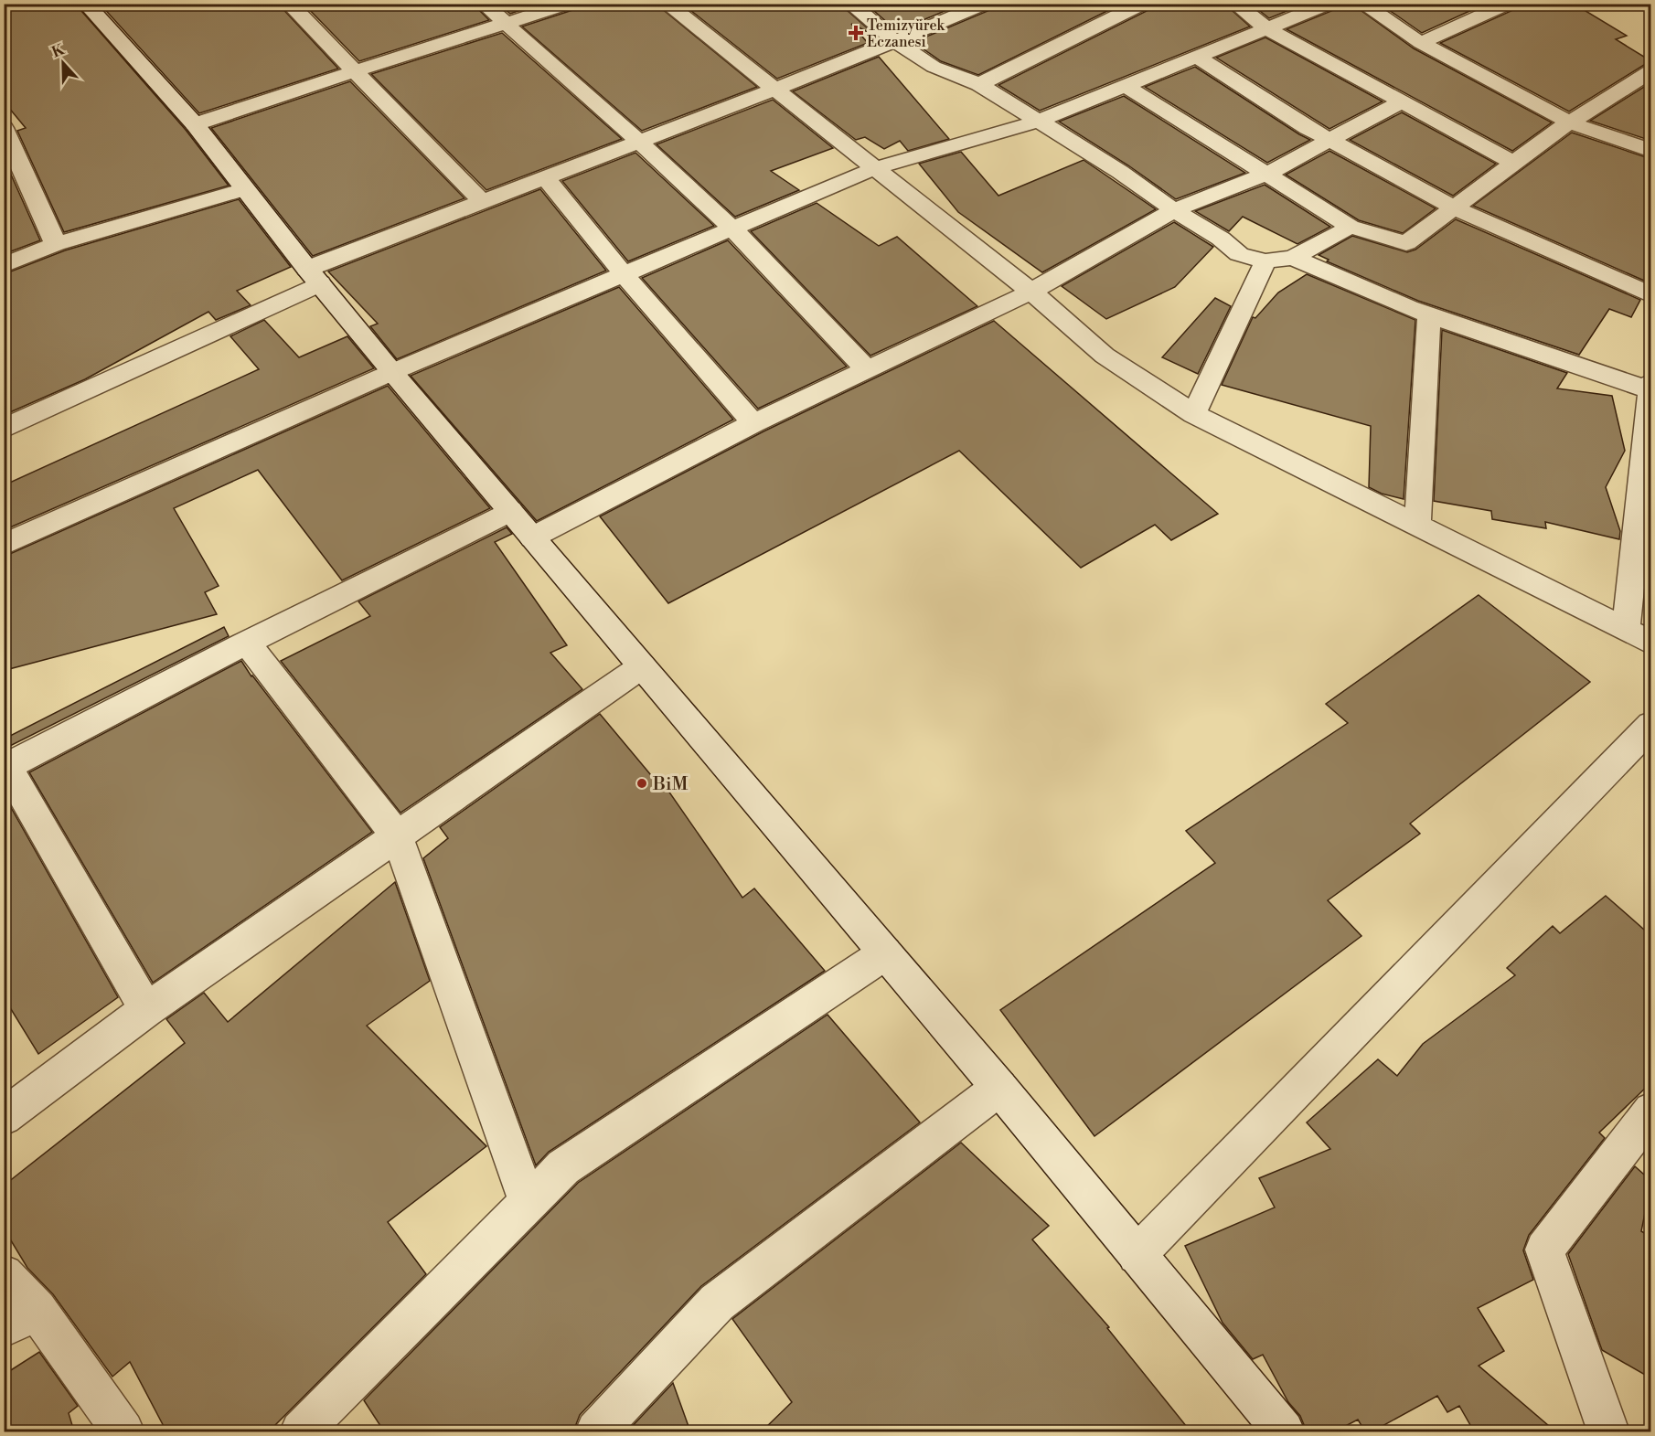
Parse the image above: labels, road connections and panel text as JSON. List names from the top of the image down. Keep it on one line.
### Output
{"places":{"health":["Temizyürek Eczanesi"],"other":["BiM"]},"north":"top"}
